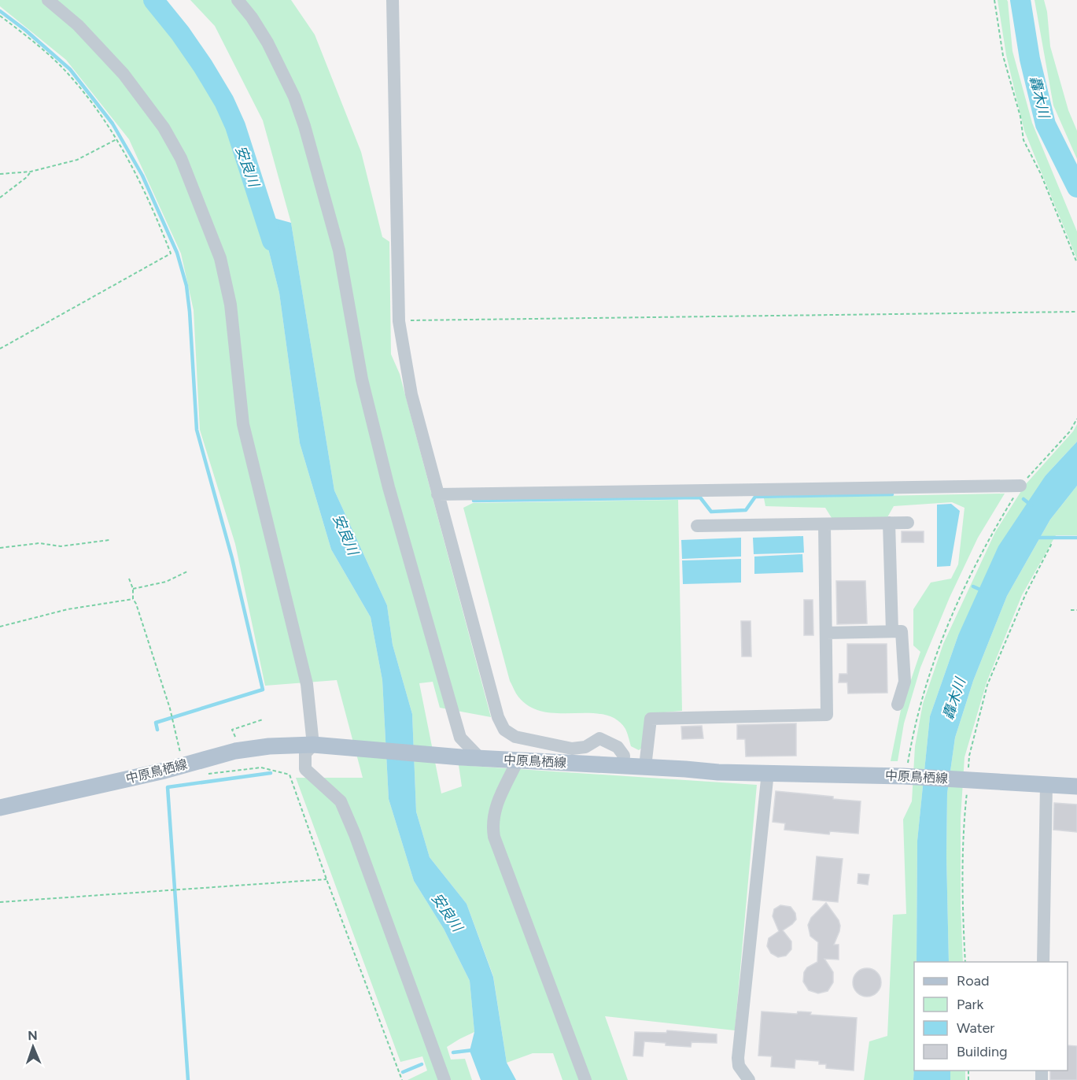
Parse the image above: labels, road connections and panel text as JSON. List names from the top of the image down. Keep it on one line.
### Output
{"streets":{"main road":["中原鳥栖線"]},"water":["轟木川","安良川"],"legend":["Road","Park","Water","Building"],"north":"top"}
